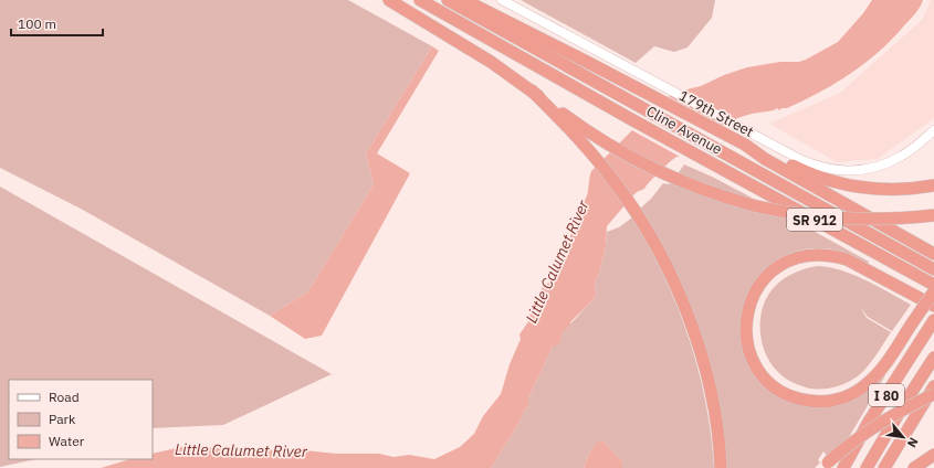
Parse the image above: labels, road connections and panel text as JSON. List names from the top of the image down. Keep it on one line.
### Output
{"streets":{"highway":["Cline Avenue","SR 912","I 80"],"street":["179th Street"]},"water":["Little Calumet River"],"legend":["Road","Park","Water"],"scale_bar":"100 m","north":"bottom right"}
